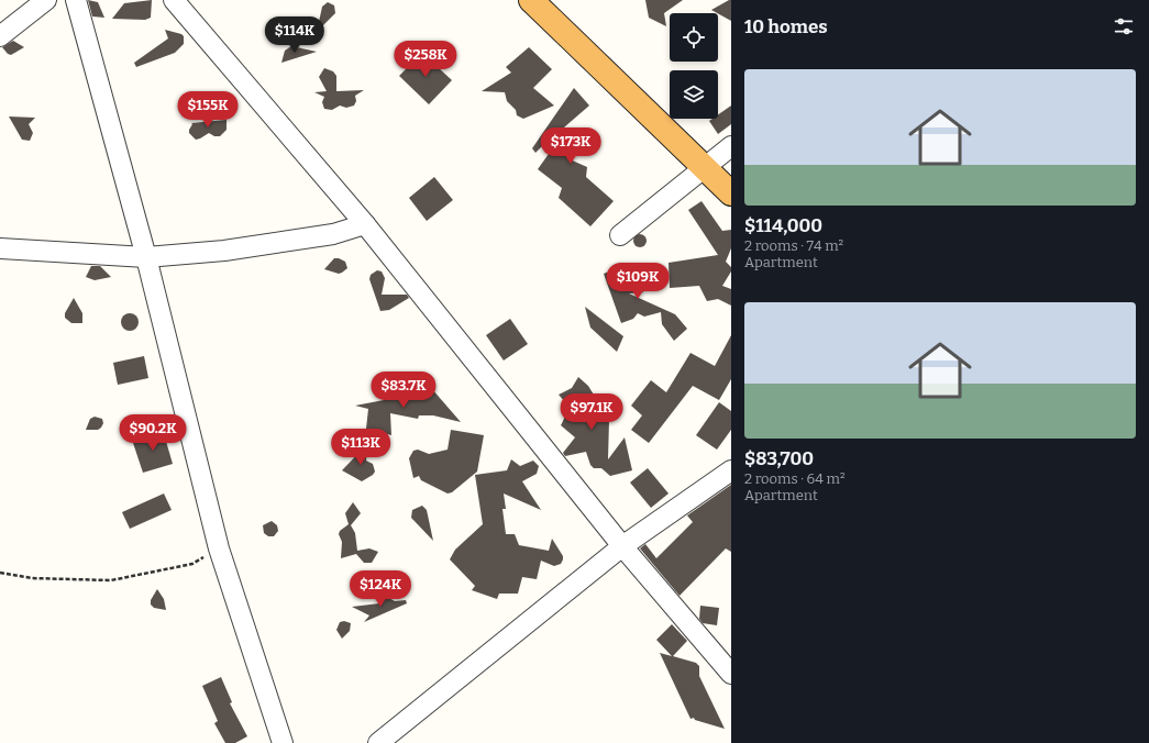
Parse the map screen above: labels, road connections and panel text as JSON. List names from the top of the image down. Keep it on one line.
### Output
{"page":{"heading":"10 homes","price":["$114K","$258K","$155K","$173K","$109K","$83.7K","$97.1K","$90.2K","$113K","$124K"],"list":[{"name":"$114,000","note":"2 rooms · 74 m² · Apartment"},{"name":"$83,700","note":"2 rooms · 64 m² · Apartment"}]}}
